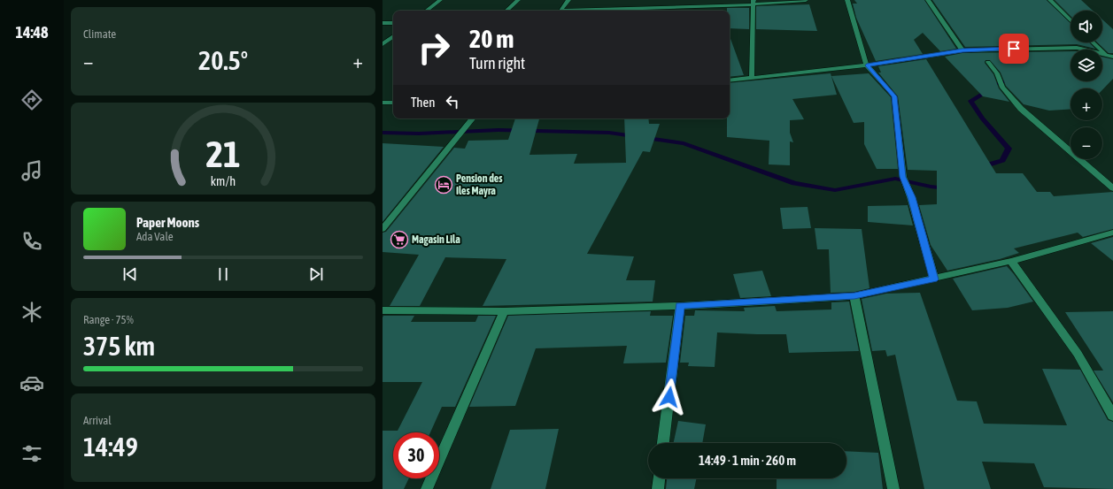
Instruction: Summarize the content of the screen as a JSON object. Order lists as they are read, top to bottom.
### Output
{
  "places": {
    "hotel": ["Pension des Iles Mayra"],
    "supermarket": ["Magasin Lila"]
  },
  "page": {
    "tabs": "14:48",
    "tile": [
      "Climate",
      ["Range · 75%", "375 km"],
      ["Arrival", "14:49"]
    ],
    "map_buttons": ["+", "−"],
    "turn": ["20 m", "Turn right"],
    "heat": ["−", "20.5°", "+"],
    "then": "Then",
    "song": ["Paper Moons", "Ada Vale"],
    "limit": "30",
    "trip": "14:49 · 1 min · 260 m",
    "gauge": ["21", "km/h"]
  }
}
